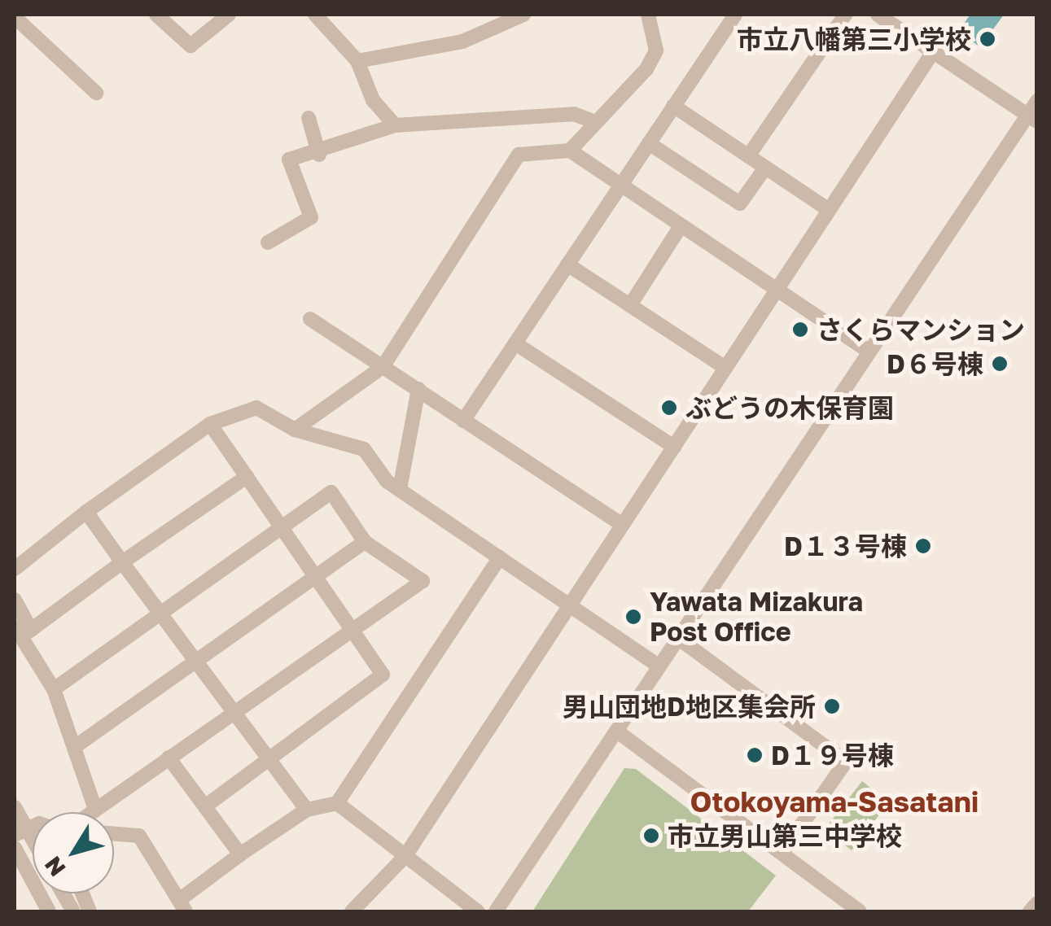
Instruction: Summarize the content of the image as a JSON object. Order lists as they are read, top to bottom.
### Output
{
  "districts": ["Otokoyama-Sasatani"],
  "places": [
    "市立八幡第三小学校",
    "さくらマンション",
    "D６号棟",
    "ぶどうの木保育園",
    "D１３号棟",
    "Yawata Mizakura Post Office",
    "男山団地D地区集会所",
    "D１９号棟",
    "市立男山第三中学校"
  ],
  "north": "bottom left"
}
